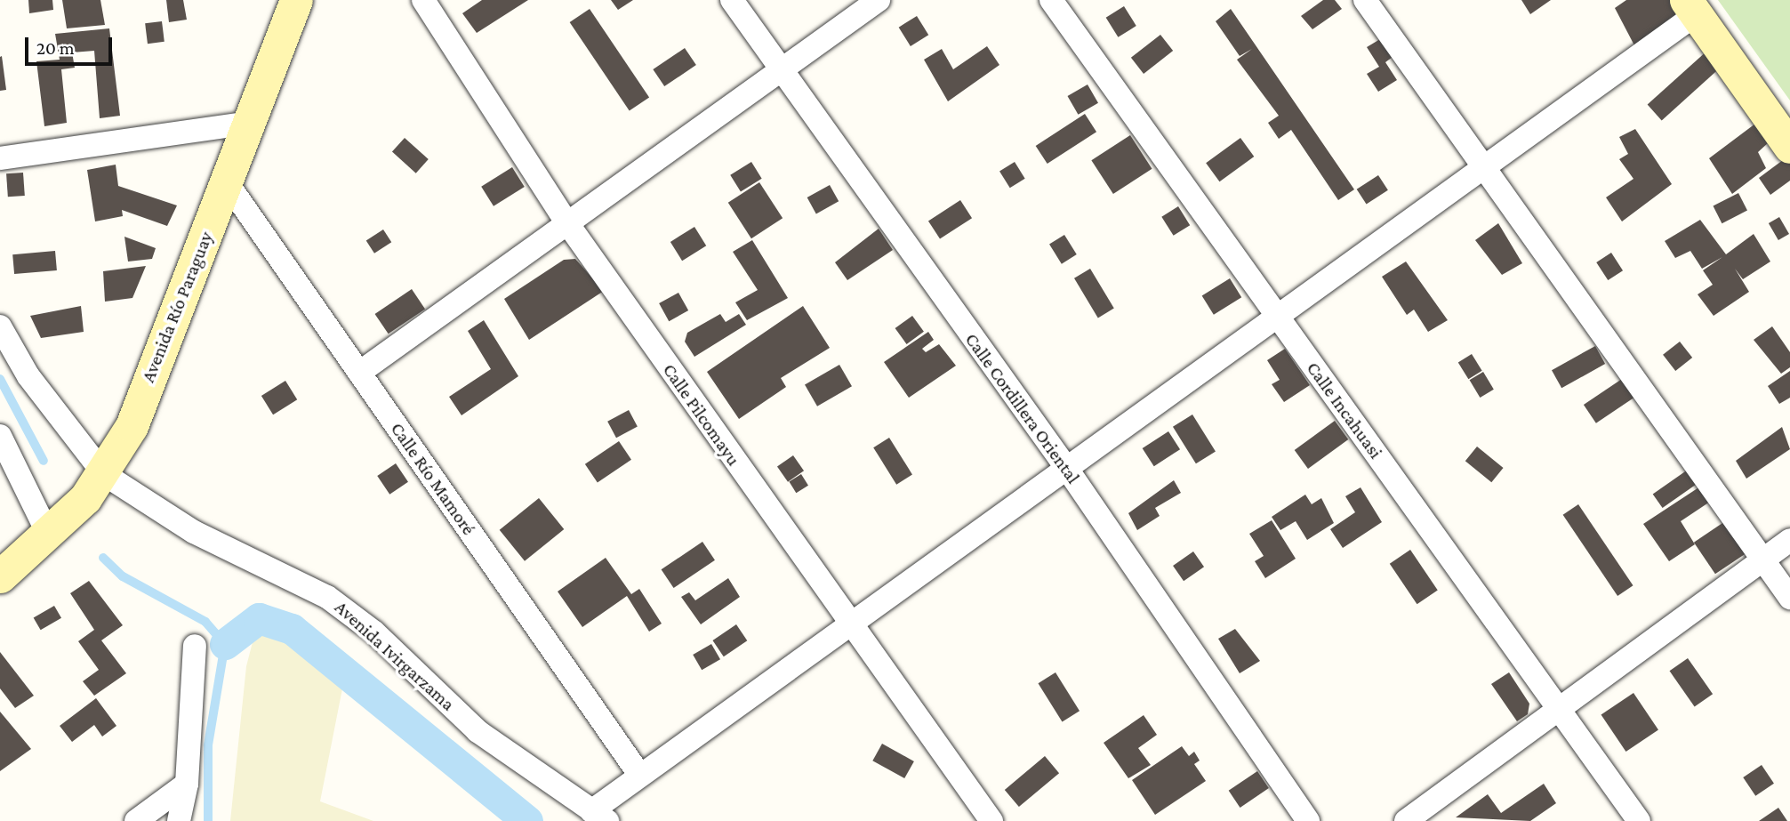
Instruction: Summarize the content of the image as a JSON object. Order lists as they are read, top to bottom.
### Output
{
  "streets": {
    "main road": ["Avenida Río Paraguay"],
    "street": [
      "Calle Cordillera Oriental",
      "Calle Incahuasi",
      "Calle Pilcomayu",
      "Calle Río Mamoré",
      "Avenida Ivirgarzama"
    ]
  },
  "crossings": [
    ["Avenida Río Paraguay", "Calle Río Mamoré"],
    ["Avenida Río Paraguay", "Avenida Ivirgarzama"]
  ],
  "scale_bar": "20 m"
}
